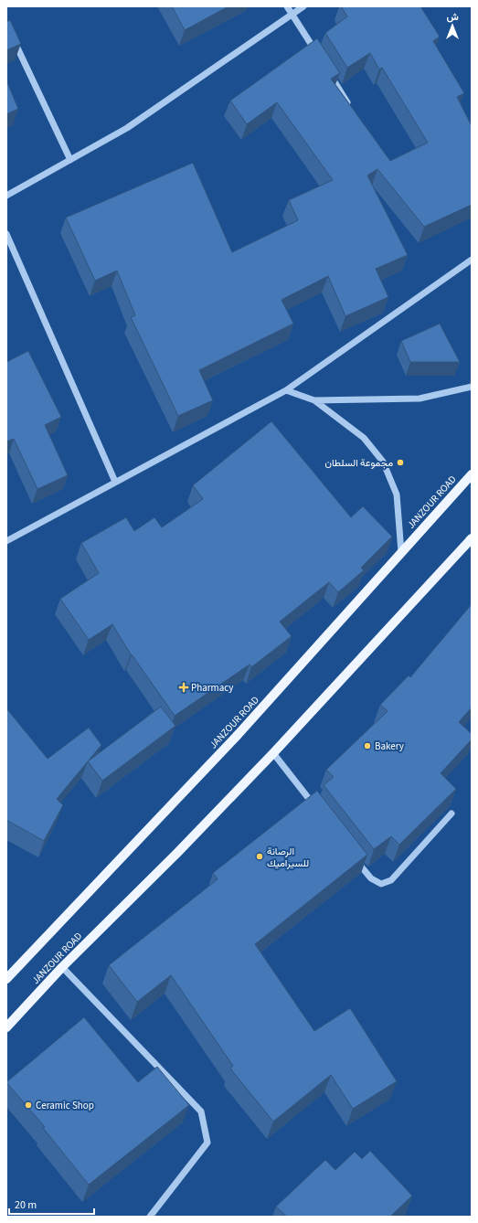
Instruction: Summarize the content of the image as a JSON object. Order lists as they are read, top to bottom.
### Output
{
  "streets": {
    "main road": ["JANZOUR ROAD"]
  },
  "places": {
    "other": [
      "مجموعة السلطان",
      "Bakery",
      "الرصانة للسيراميك",
      "Ceramic Shop"
    ],
    "health": ["Pharmacy"]
  },
  "scale_bar": "20 m",
  "north": "top"
}
